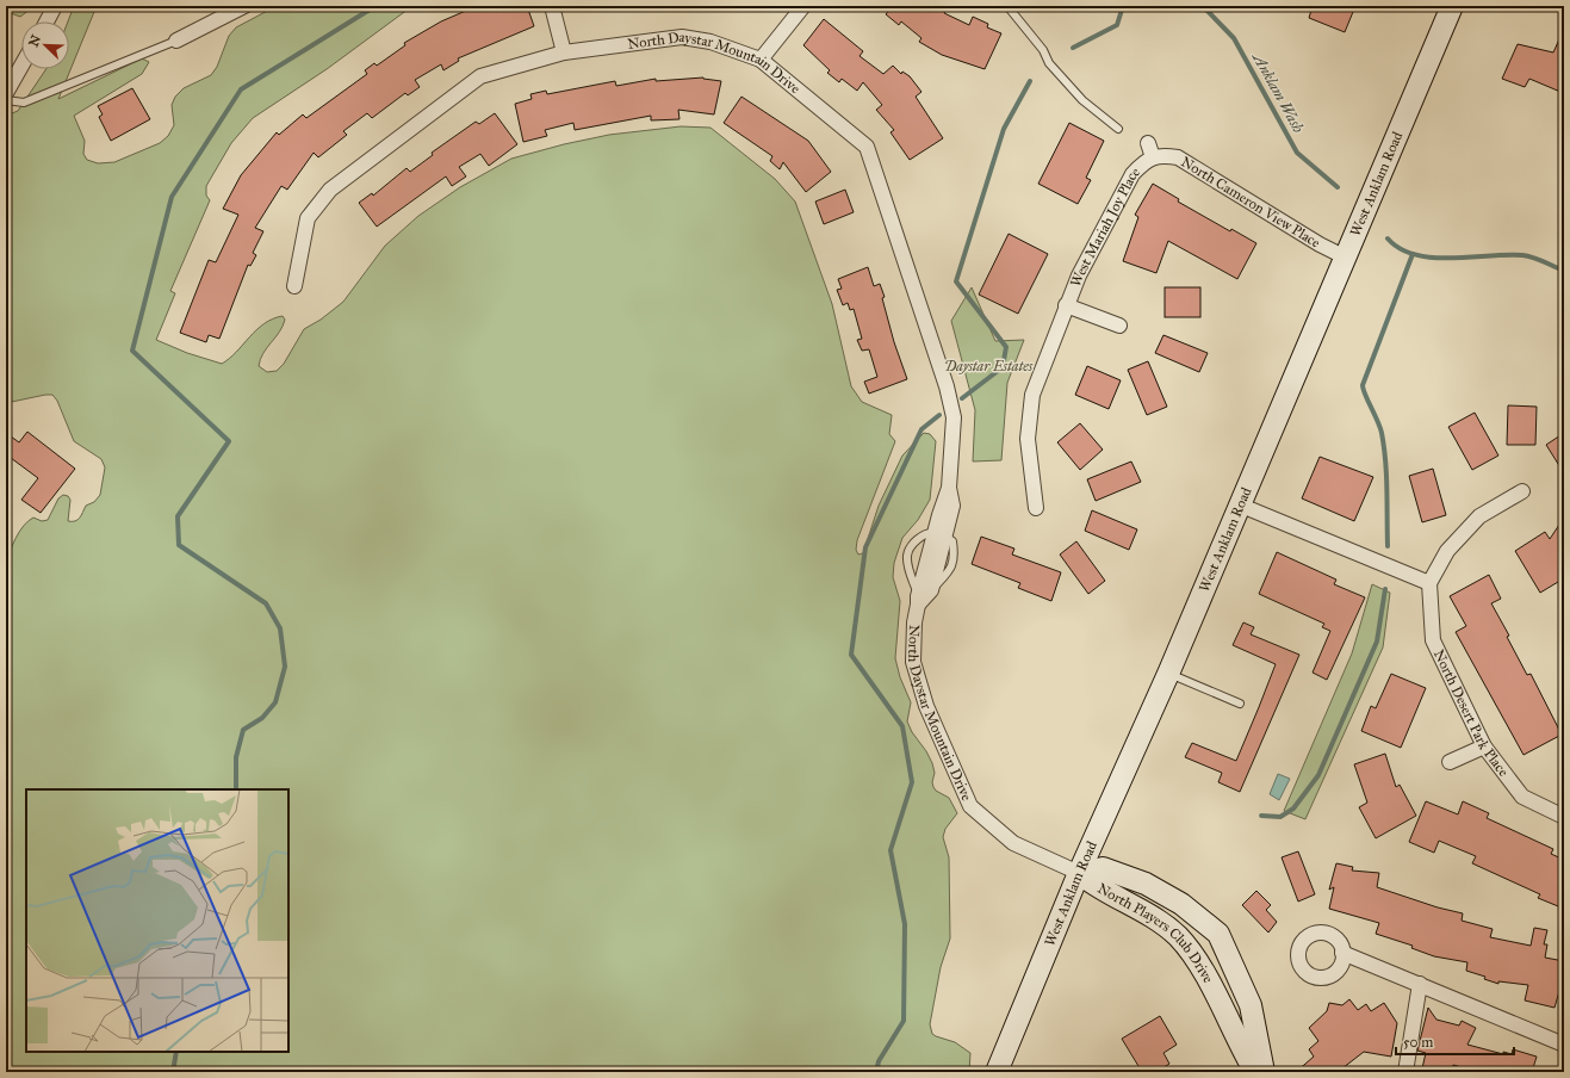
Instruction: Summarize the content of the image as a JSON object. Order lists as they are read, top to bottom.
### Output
{
  "streets": {
    "main road": ["West Anklam Road", "North Players Club Drive"],
    "street": [
      "North Daystar Mountain Drive",
      "North Cameron View Place",
      "West Mariah Joy Place",
      "North Desert Park Place"
    ]
  },
  "crossings": [
    ["North Daystar Mountain Drive", "West Anklam Road"],
    ["North Daystar Mountain Drive", "North Players Club Drive"],
    ["West Anklam Road", "North Cameron View Place"],
    ["West Anklam Road", "North Players Club Drive"],
    ["North Cameron View Place", "West Mariah Joy Place"]
  ],
  "water": ["Anklam Wash"],
  "parks": ["Daystar Estates"],
  "scale_bar": "50 m",
  "north": "top left"
}
